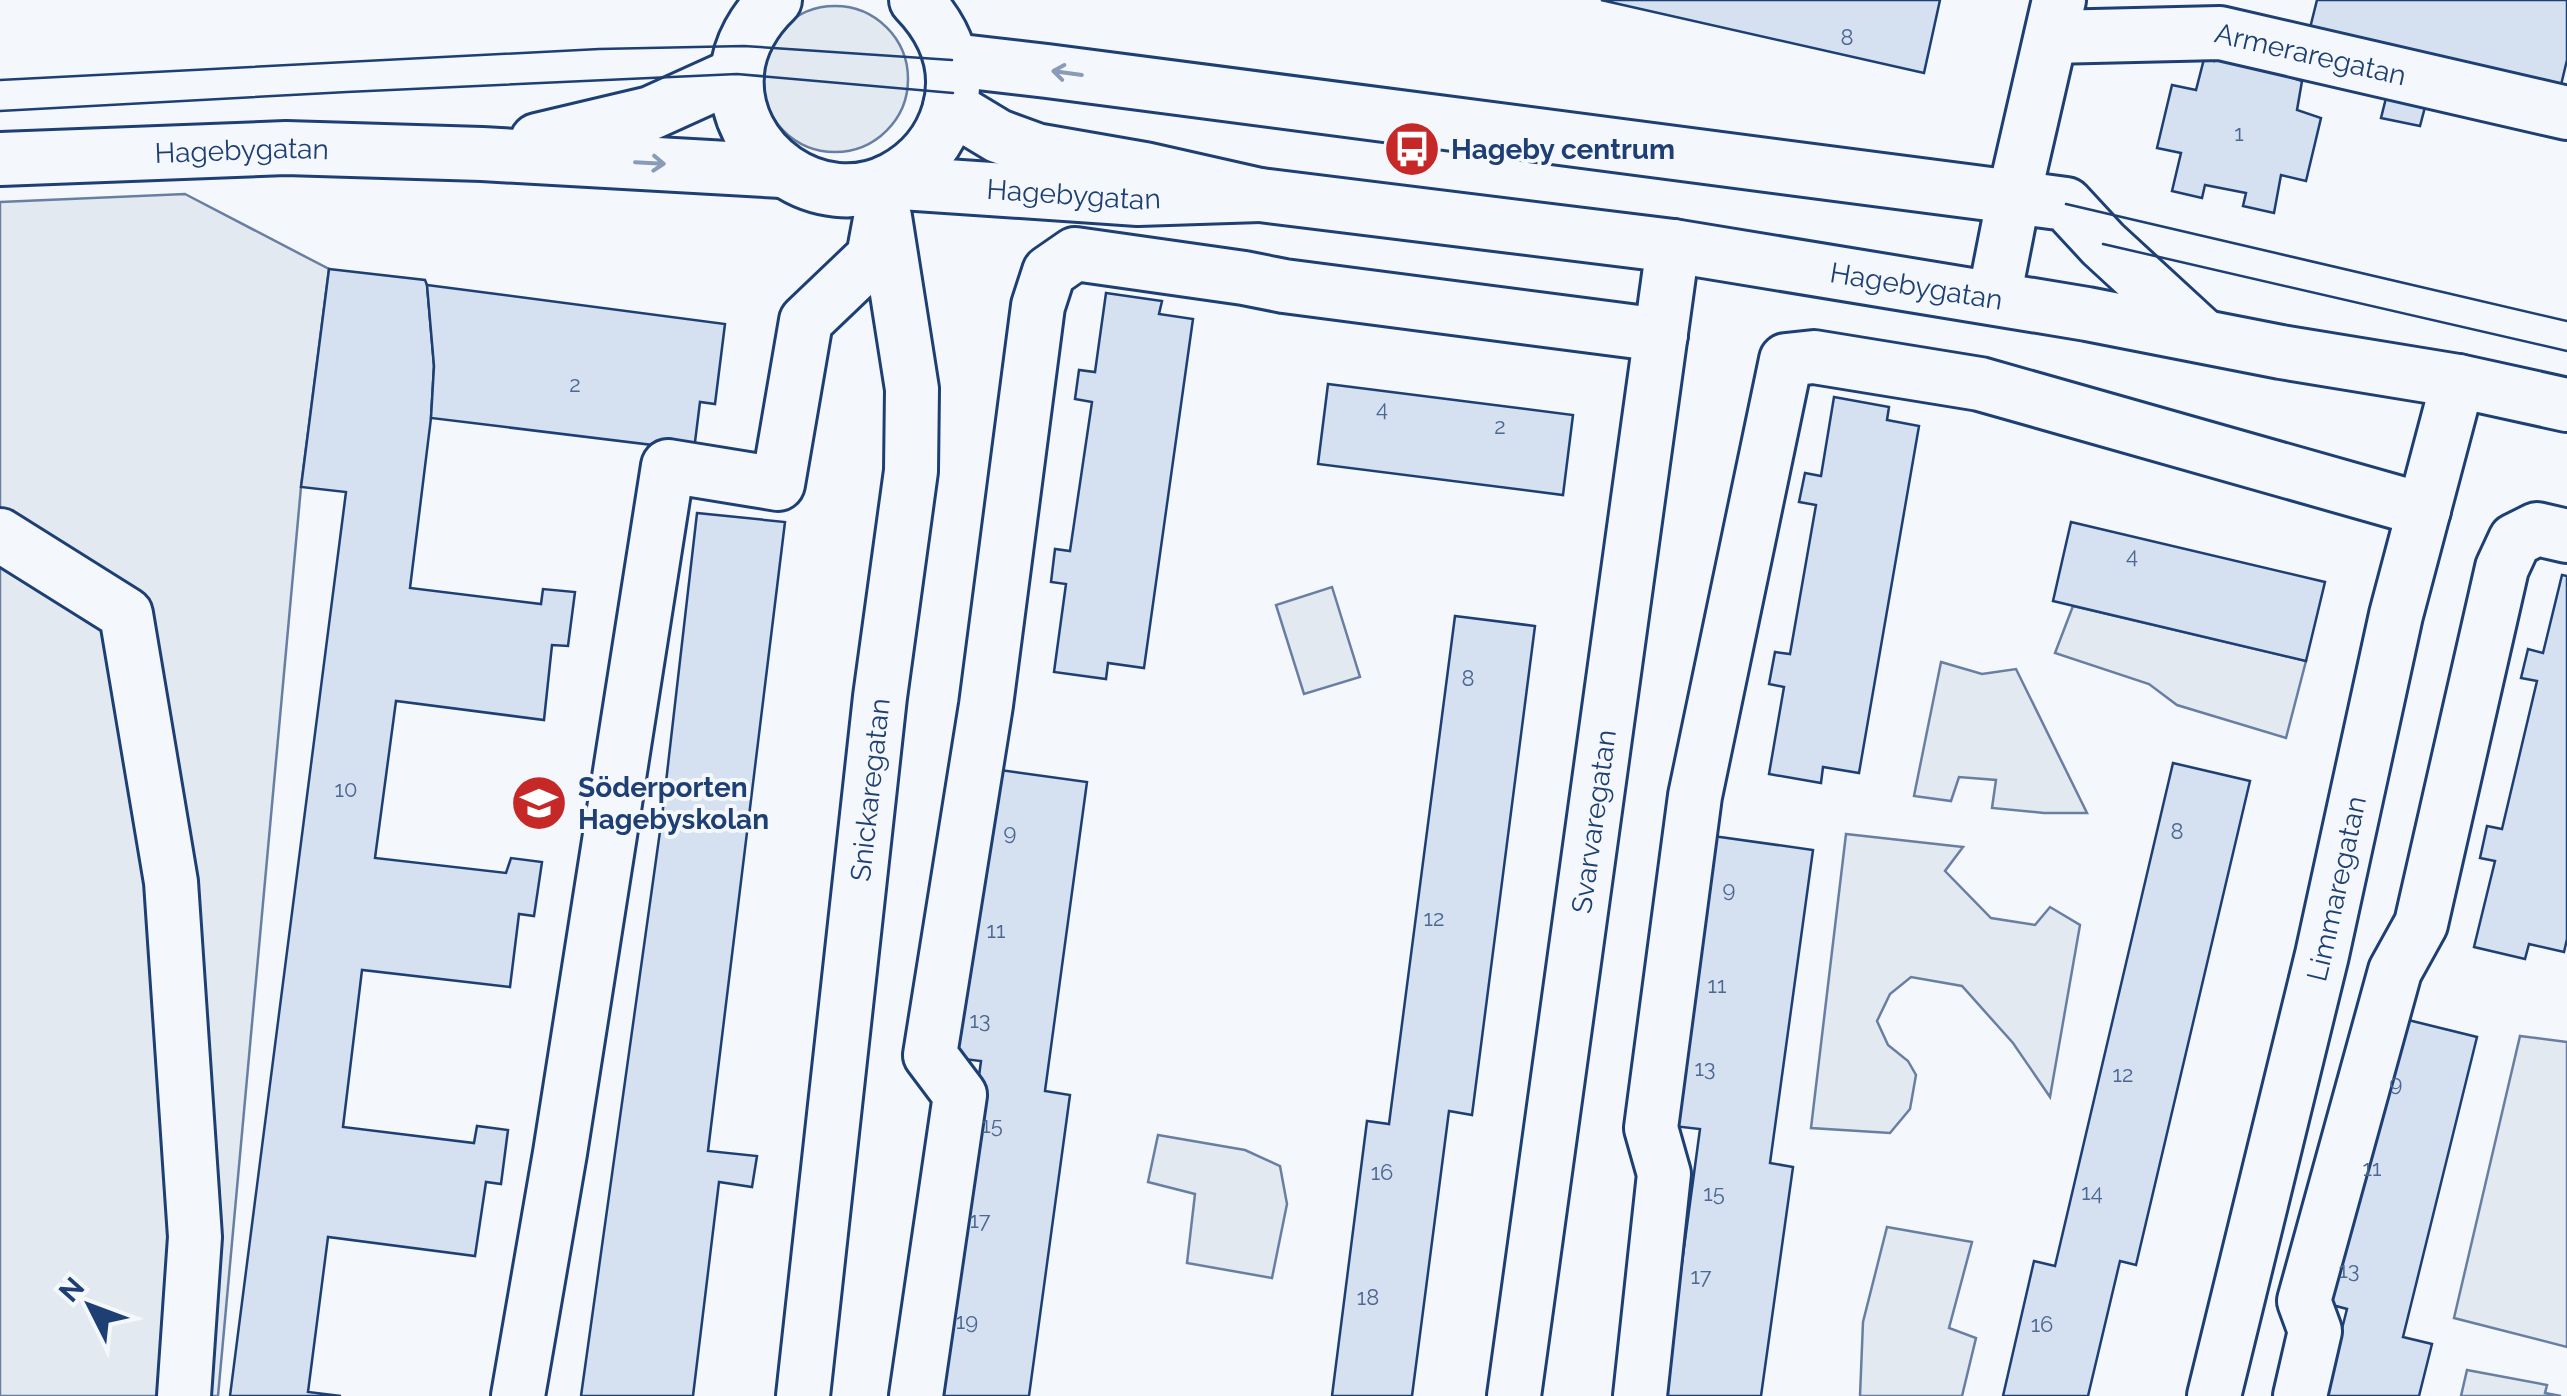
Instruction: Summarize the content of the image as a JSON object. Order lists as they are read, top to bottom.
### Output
{
  "streets": {
    "street": [
      "Armeraregatan",
      "Hagebygatan",
      "Snickaregatan",
      "Svarvaregatan",
      "Limmaregatan"
    ]
  },
  "crossings": [
    ["Hagebygatan", "Snickaregatan"],
    ["Hagebygatan", "Svarvaregatan"],
    ["Hagebygatan", "Limmaregatan"]
  ],
  "places": {
    "bus stop": ["Hageby centrum"],
    "school or university": ["Söderporten Hagebyskolan"]
  },
  "house_numbers": [
    "8",
    "1",
    "2",
    "4",
    "2",
    "4",
    "8",
    "10",
    "8",
    "9",
    "9",
    "12",
    "11",
    "11",
    "13",
    "13",
    "12",
    "9",
    "15",
    "11",
    "16",
    "14",
    "15",
    "17",
    "13",
    "17",
    "18",
    "19",
    "16"
  ],
  "north": "top left"
}
